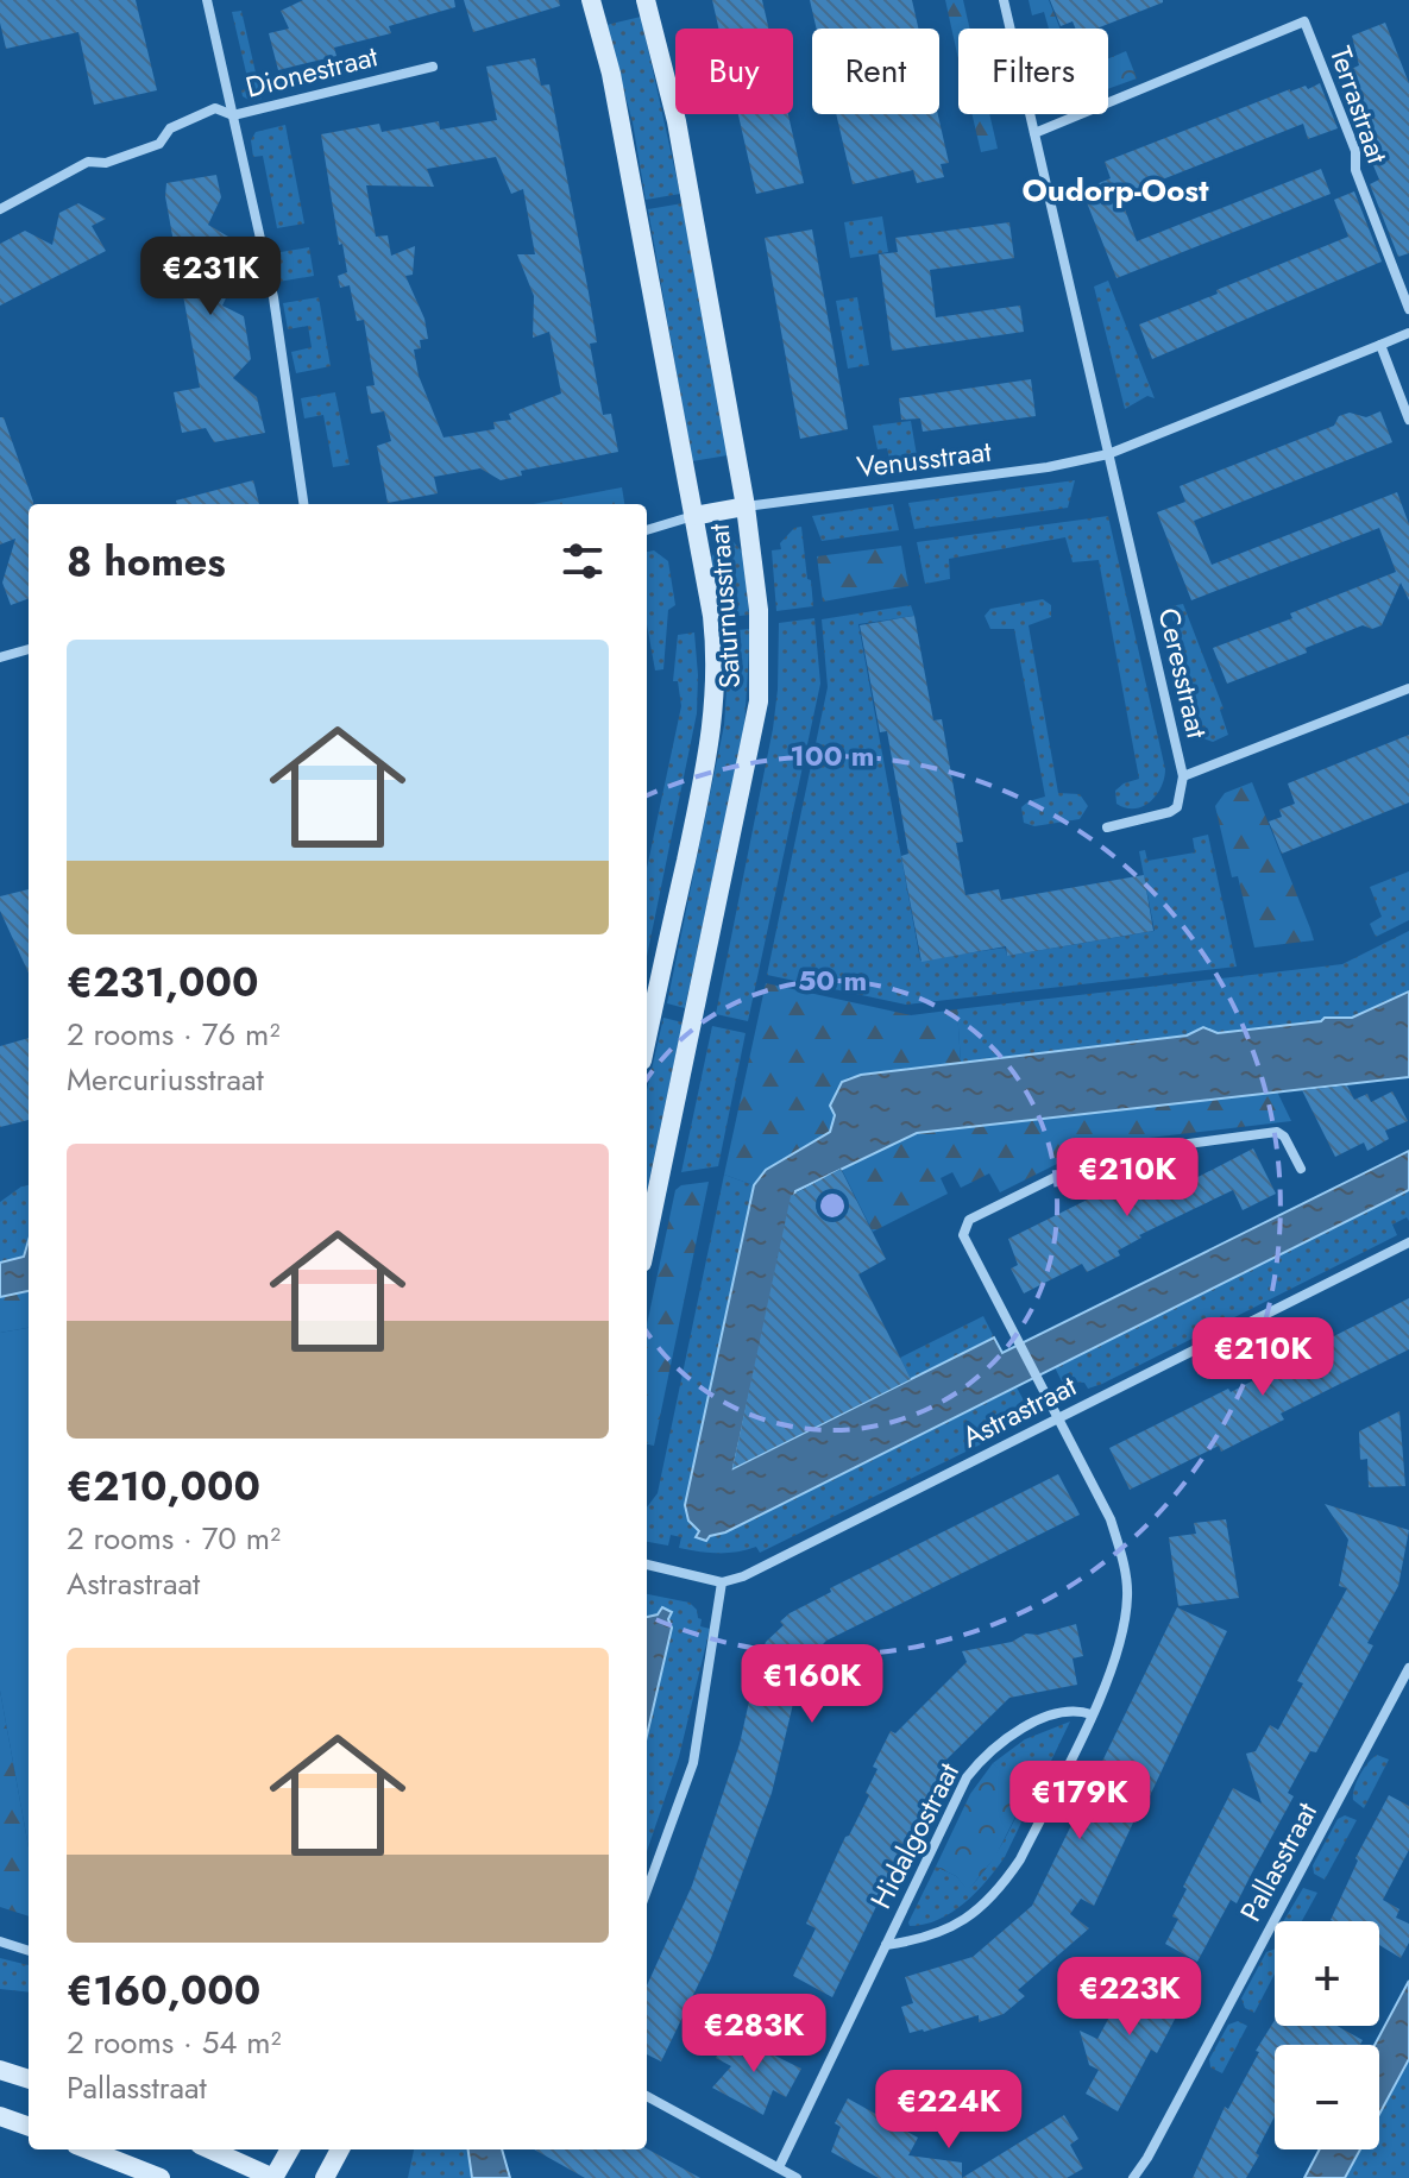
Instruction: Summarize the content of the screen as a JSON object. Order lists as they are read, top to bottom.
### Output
{
  "streets": {
    "street": [
      "Dionestraat",
      "Terrastraat",
      "Venusstraat",
      "Saturnusstraat",
      "Ceresstraat",
      "Astrastraat",
      "Hidalgostraat",
      "Pallasstraat"
    ]
  },
  "crossings": [
    ["Terrastraat", "Ceresstraat"],
    ["Venusstraat", "Saturnusstraat"],
    ["Venusstraat", "Ceresstraat"],
    ["Astrastraat", "Hidalgostraat"]
  ],
  "districts": ["Oudorp-Oost"],
  "page": {
    "chip": ["Buy", "Rent", "Filters"],
    "price": [
      "€231K",
      "€210K",
      "€210K",
      "€160K",
      "€179K",
      "€223K",
      "€283K",
      "€224K"
    ],
    "heading": "8 homes",
    "list": [
      {
        "name": "€231,000",
        "note": "2 rooms · 76 m² · Mercuriusstraat"
      },
      {
        "name": "€210,000",
        "note": "2 rooms · 70 m² · Astrastraat"
      },
      {
        "name": "€160,000",
        "note": "2 rooms · 54 m² · Pallasstraat"
      }
    ],
    "map_buttons": ["+", "−"]
  },
  "rings": ["100 m", "50 m"]
}
